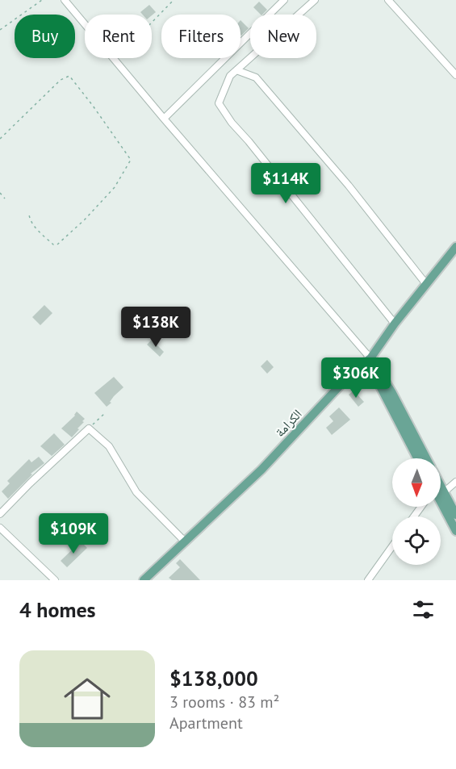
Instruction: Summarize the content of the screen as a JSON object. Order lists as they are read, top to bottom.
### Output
{
  "streets": {
    "main road": ["الكرامة"]
  },
  "north": "bottom",
  "page": {
    "chip": [
      "Buy",
      "Rent",
      "Filters",
      "New"
    ],
    "price": [
      "$114K",
      "$138K",
      "$306K",
      "$109K"
    ],
    "heading": "4 homes",
    "list": [
      {
        "name": "$138,000",
        "note": "3 rooms · 83 m² · Apartment"
      }
    ]
  }
}
